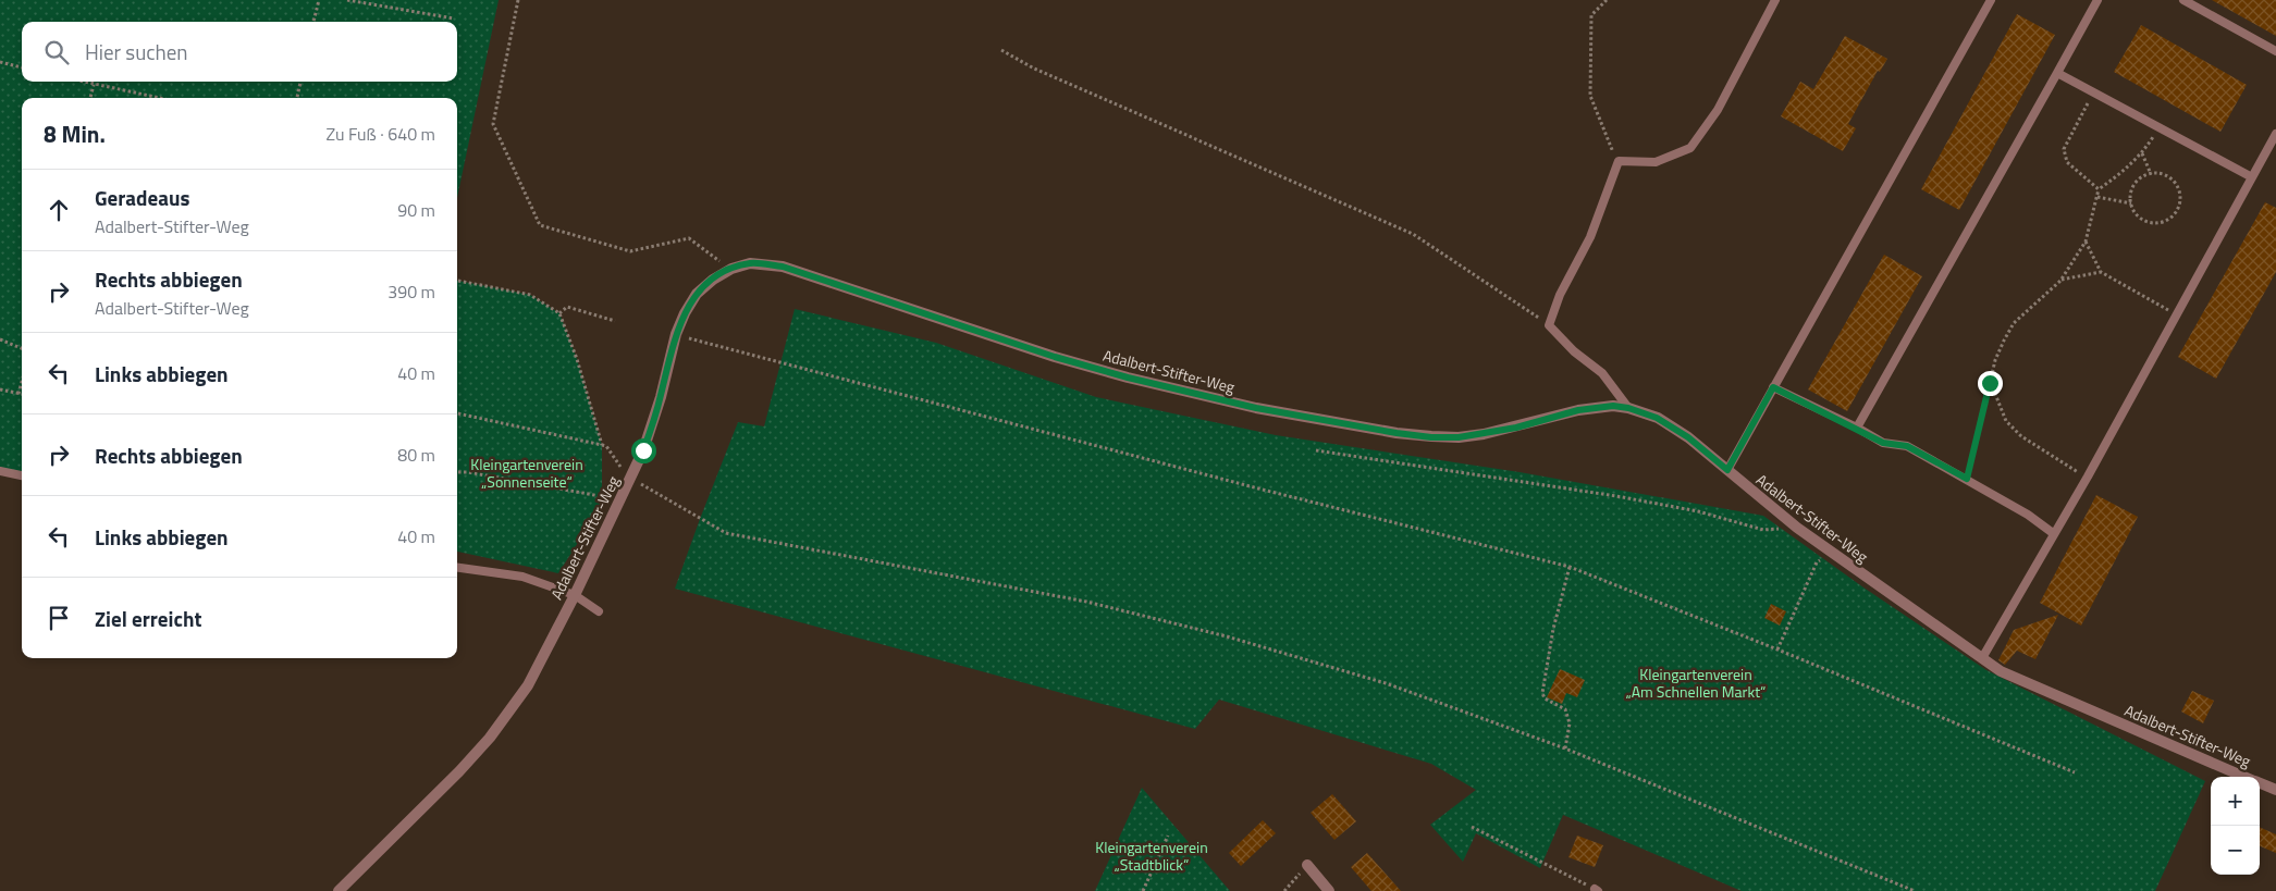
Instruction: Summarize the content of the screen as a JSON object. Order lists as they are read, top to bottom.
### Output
{
  "streets": {
    "street": ["Adalbert-Stifter-Weg"]
  },
  "parks": ["Kleingartenverein „Sonnenseite“", "Kleingartenverein „Am Schnellen Markt“", "Kleingartenverein „Stadtblick“"],
  "page": {
    "search": "Hier suchen",
    "heading": ["8 Min.", "Zu Fuß · 640 m"],
    "list": [
      ["Geradeaus", "Adalbert-Stifter-Weg", "90 m"],
      ["Rechts abbiegen", "Adalbert-Stifter-Weg", "390 m"],
      ["Links abbiegen", "40 m"],
      ["Rechts abbiegen", "80 m"],
      ["Links abbiegen", "40 m"],
      "Ziel erreicht"
    ],
    "map_buttons": ["+", "−"]
  }
}
